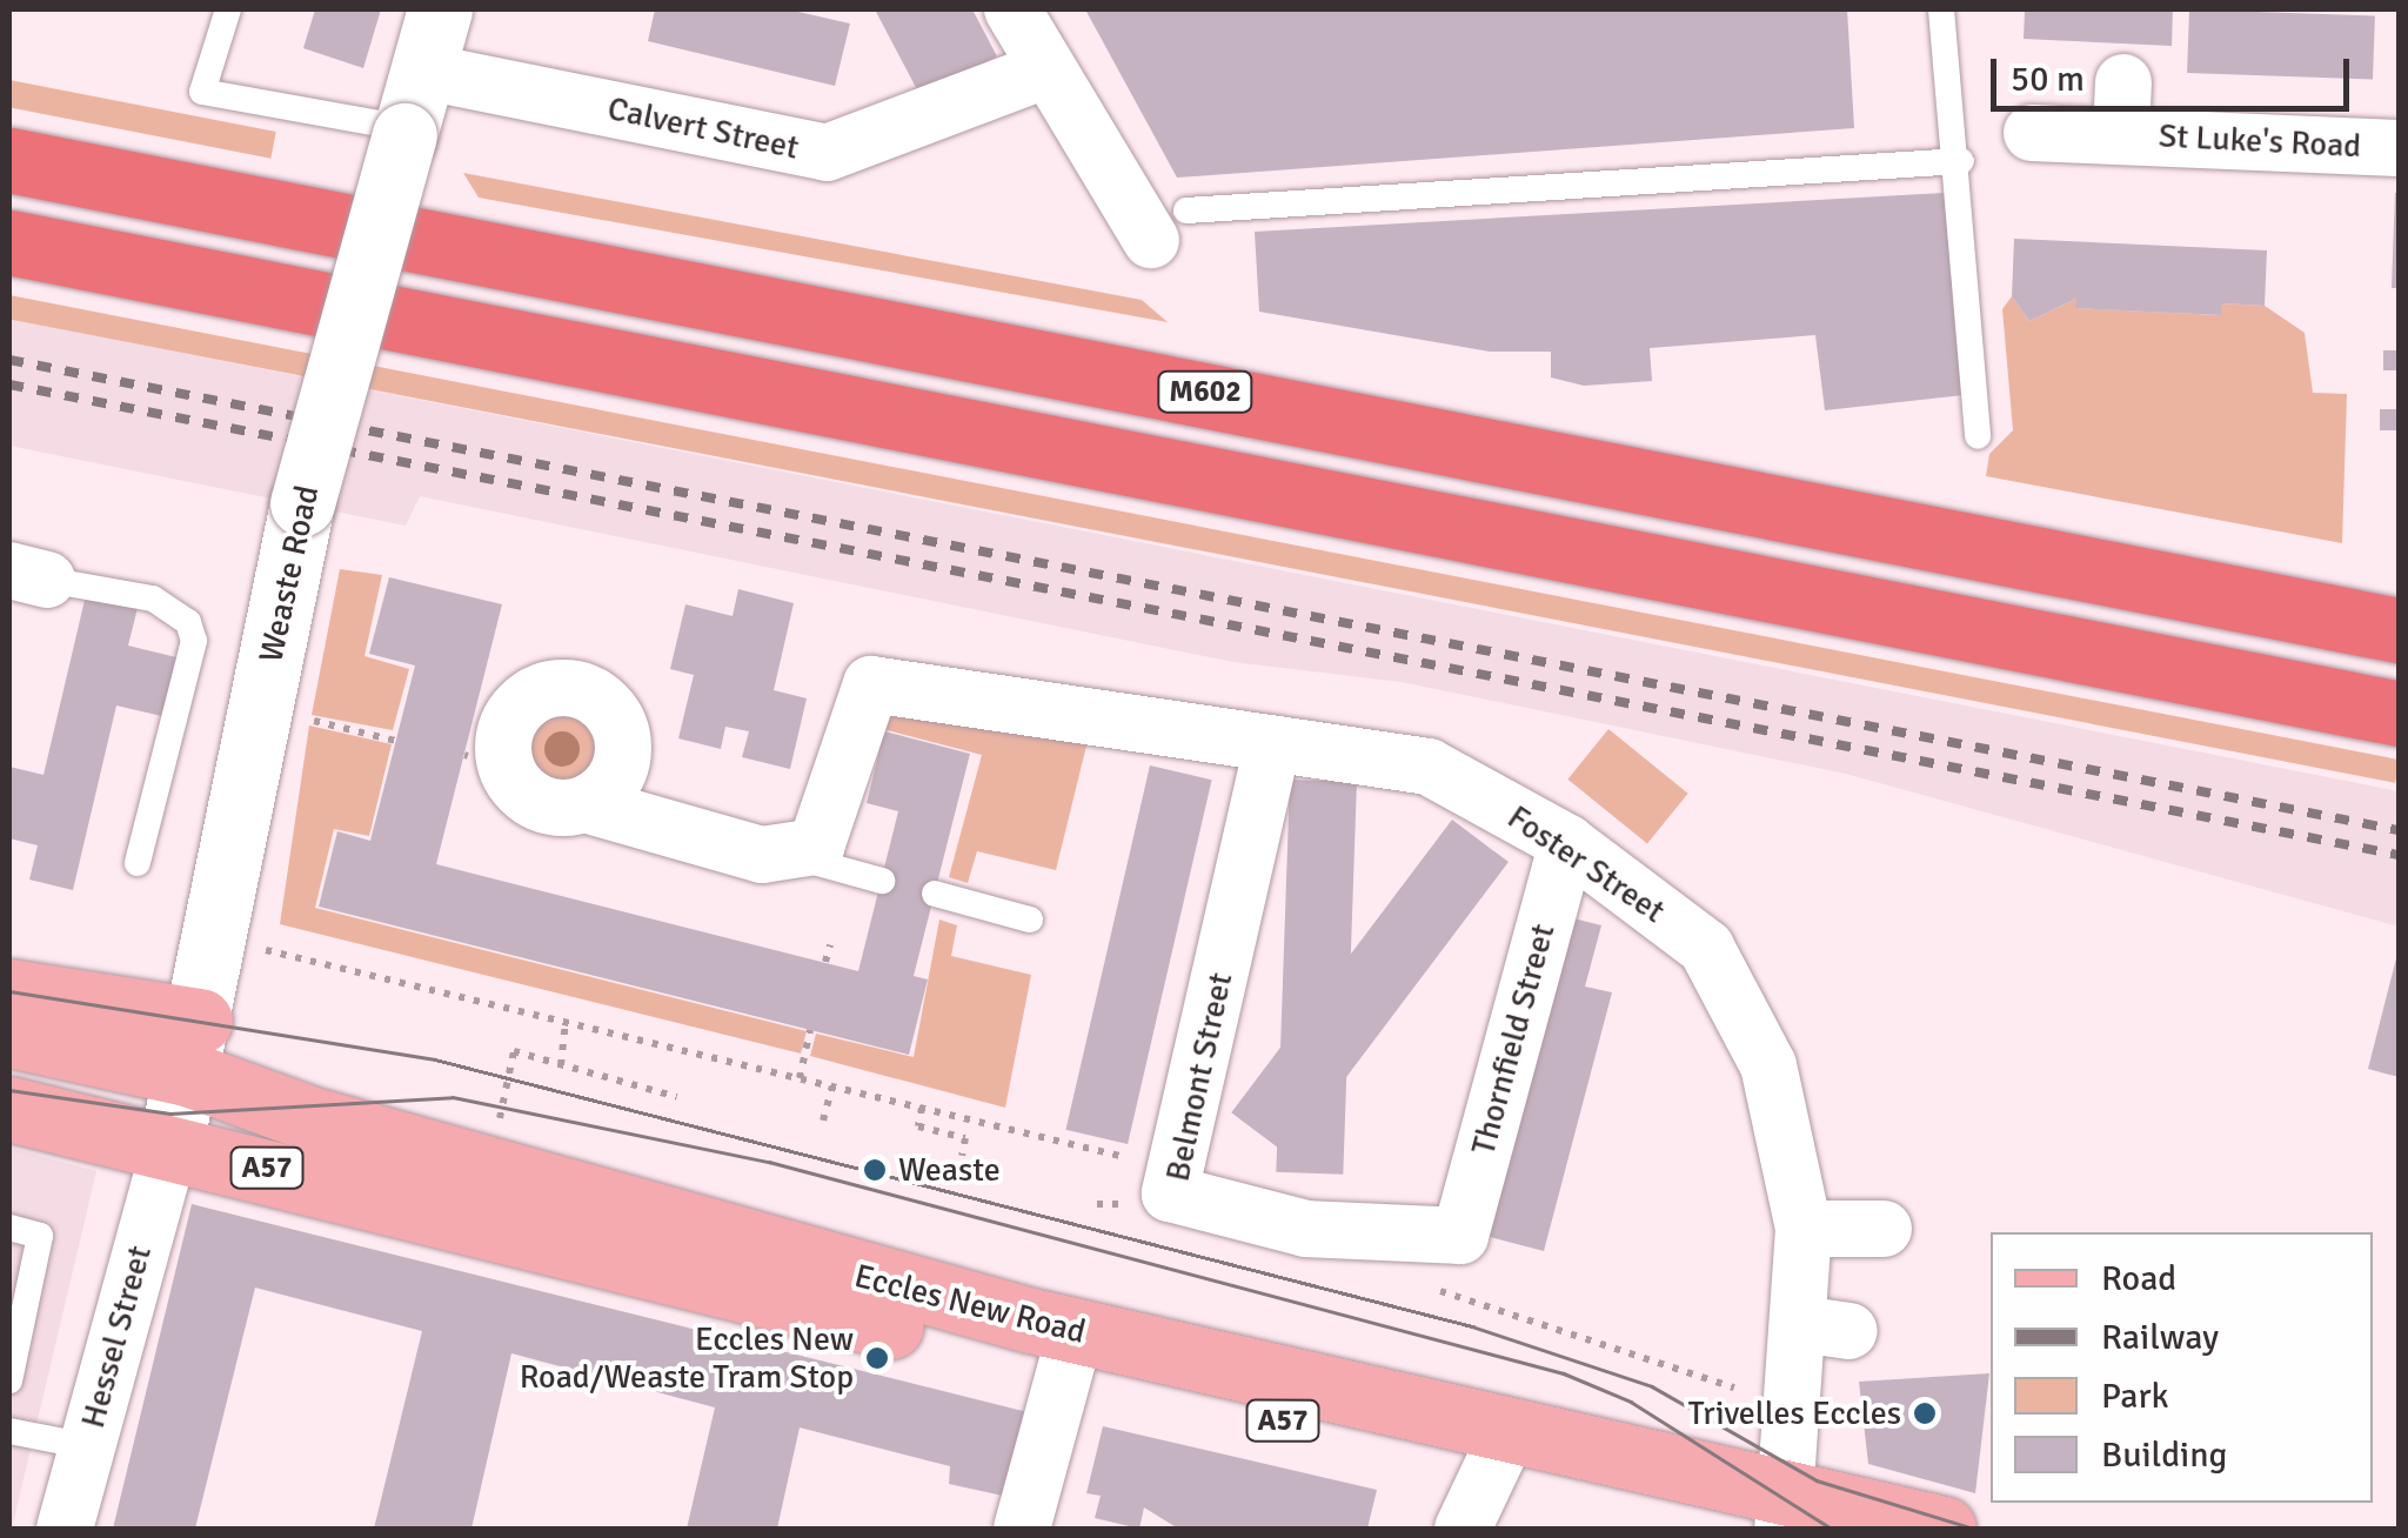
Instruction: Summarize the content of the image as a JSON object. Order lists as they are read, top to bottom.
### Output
{
  "streets": {
    "highway": ["M602"],
    "main road": ["Weaste Road", "A57", "Eccles New Road"],
    "street": [
      "Calvert Street",
      "St Luke's Road",
      "Foster Street",
      "Thornfield Street",
      "Belmont Street",
      "Hessel Street"
    ]
  },
  "crossings": [
    ["Calvert Street", "Weaste Road"],
    ["Weaste Road", "Eccles New Road"],
    ["Weaste Road", "Hessel Street"],
    ["Foster Street", "Thornfield Street"],
    ["Foster Street", "Belmont Street"],
    ["Foster Street", "Eccles New Road"],
    ["Thornfield Street", "Belmont Street"],
    ["Eccles New Road", "Hessel Street"]
  ],
  "places": ["Weaste", "Eccles New Road/Weaste Tram Stop", "Trivelles Eccles"],
  "legend": [
    "Road",
    "Railway",
    "Park",
    "Building"
  ],
  "scale_bar": "50 m"
}
